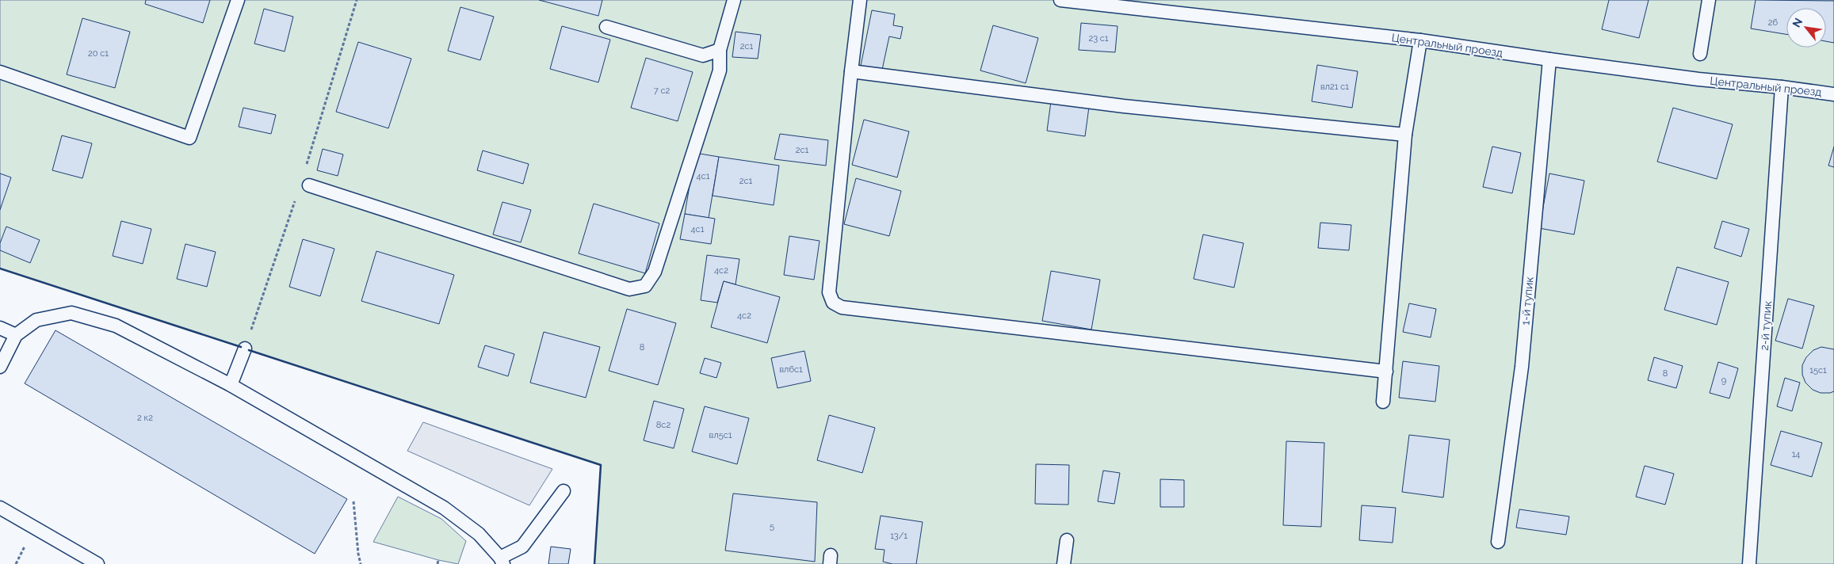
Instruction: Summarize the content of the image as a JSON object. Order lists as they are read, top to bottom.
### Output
{
  "streets": {
    "lane": ["Центральный проезд", "1-й тупик", "2-й тупик"]
  },
  "crossings": [
    ["Центральный проезд", "1-й тупик"],
    ["Центральный проезд", "2-й тупик"]
  ],
  "house_numbers": [
    "26",
    "23 с1",
    "2с1",
    "20 с1",
    "вл21 с1",
    "7 с2",
    "2с1",
    "4с1",
    "2с1",
    "4с1",
    "4с2",
    "4с2",
    "8",
    "вл6с1",
    "15с1",
    "8",
    "9",
    "2 к2",
    "8с2",
    "вл5с1",
    "14",
    "5",
    "13/1"
  ],
  "north": "top left"
}
